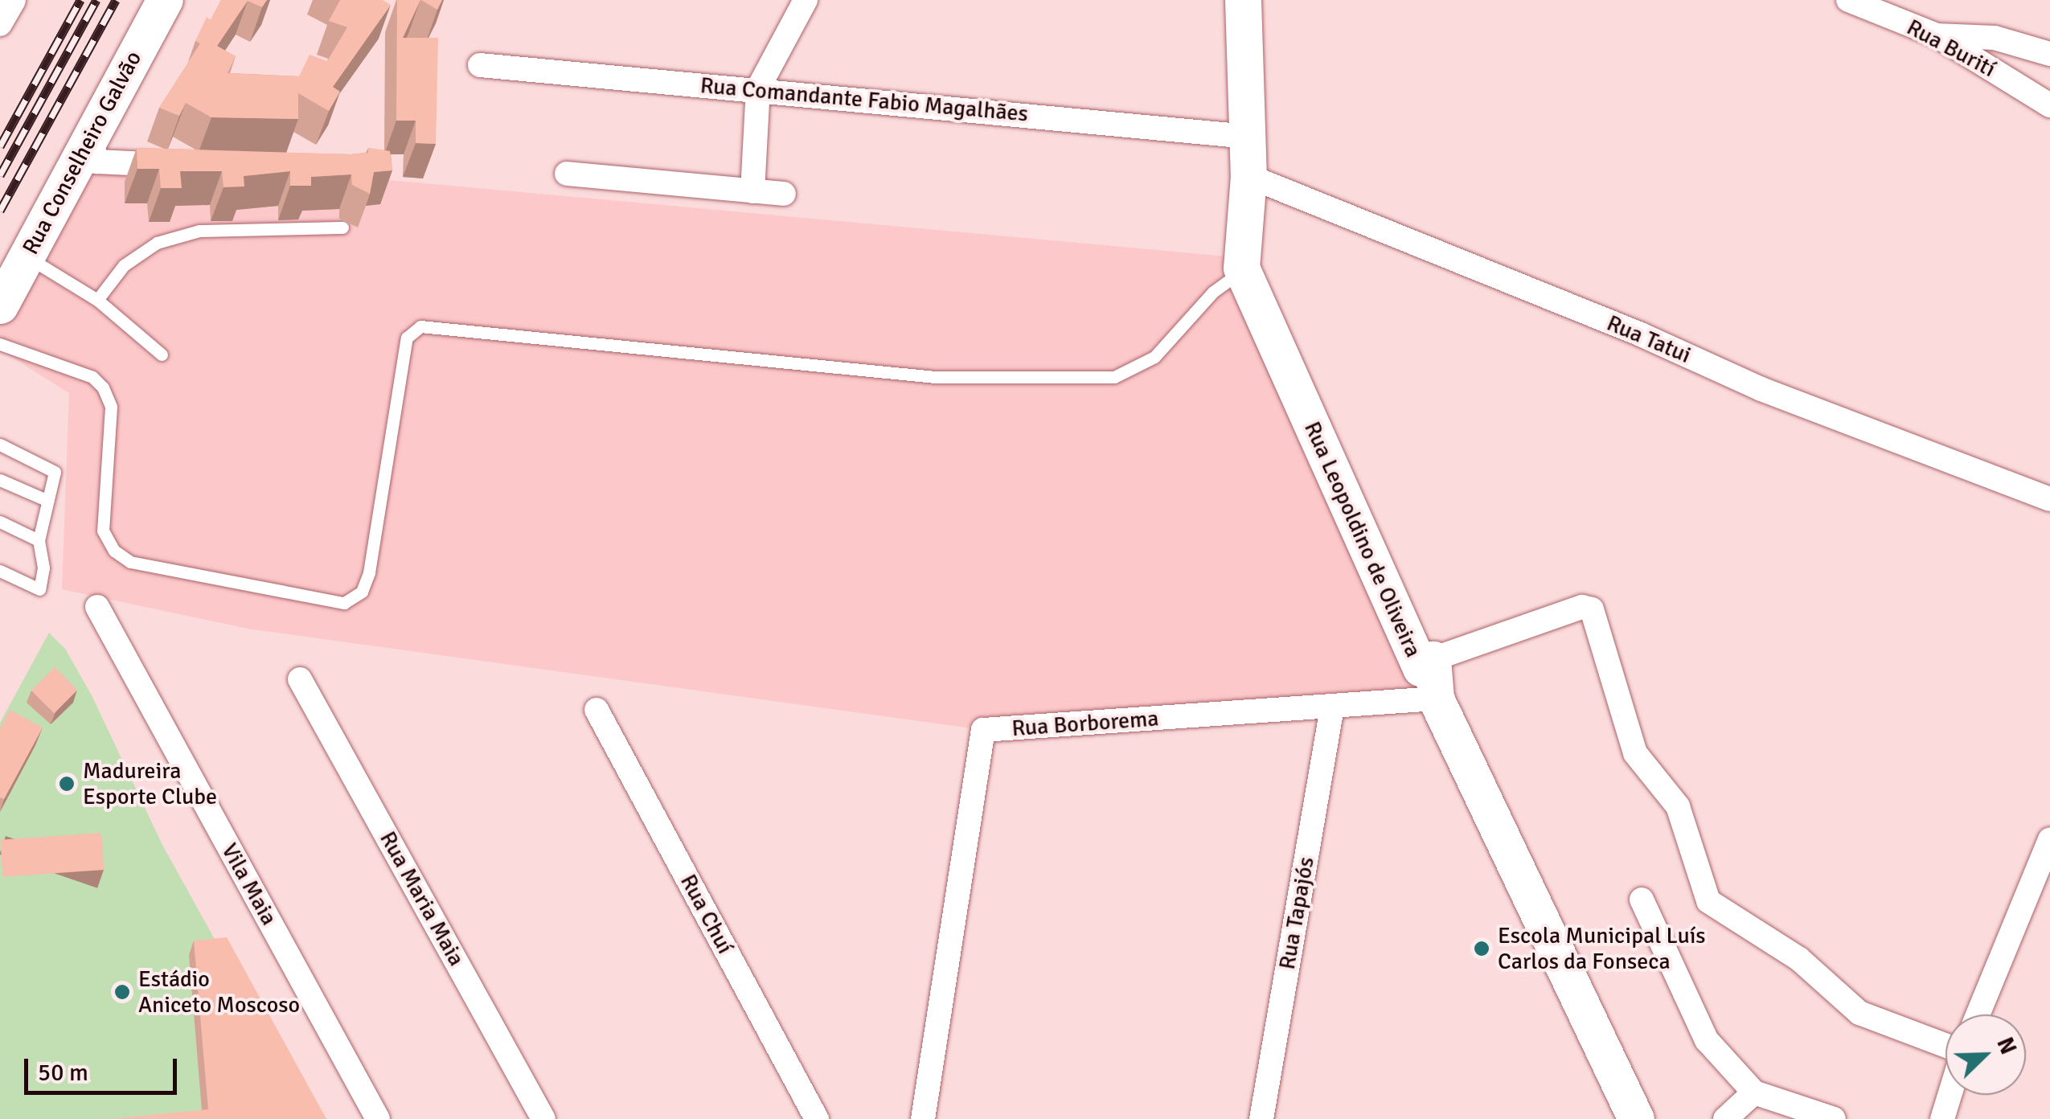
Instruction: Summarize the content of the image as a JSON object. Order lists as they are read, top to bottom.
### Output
{
  "streets": {
    "main road": ["Rua Conselheiro Galvão", "Rua Leopoldino de Oliveira"],
    "street": [
      "Rua Burití",
      "Rua Comandante Fabio Magalhães",
      "Rua Tatui",
      "Rua Borborema",
      "Vila Maia",
      "Rua Maria Maia",
      "Rua Tapajós",
      "Rua Chuí"
    ]
  },
  "crossings": [
    ["Rua Comandante Fabio Magalhães", "Rua Leopoldino de Oliveira"],
    ["Rua Tatui", "Rua Leopoldino de Oliveira"],
    ["Rua Leopoldino de Oliveira", "Rua Borborema"],
    ["Rua Borborema", "Rua Tapajós"]
  ],
  "places": ["Madureira Esporte Clube", "Escola Municipal Luís Carlos da Fonseca", "Estádio Aniceto Moscoso"],
  "scale_bar": "50 m",
  "north": "top right"
}
